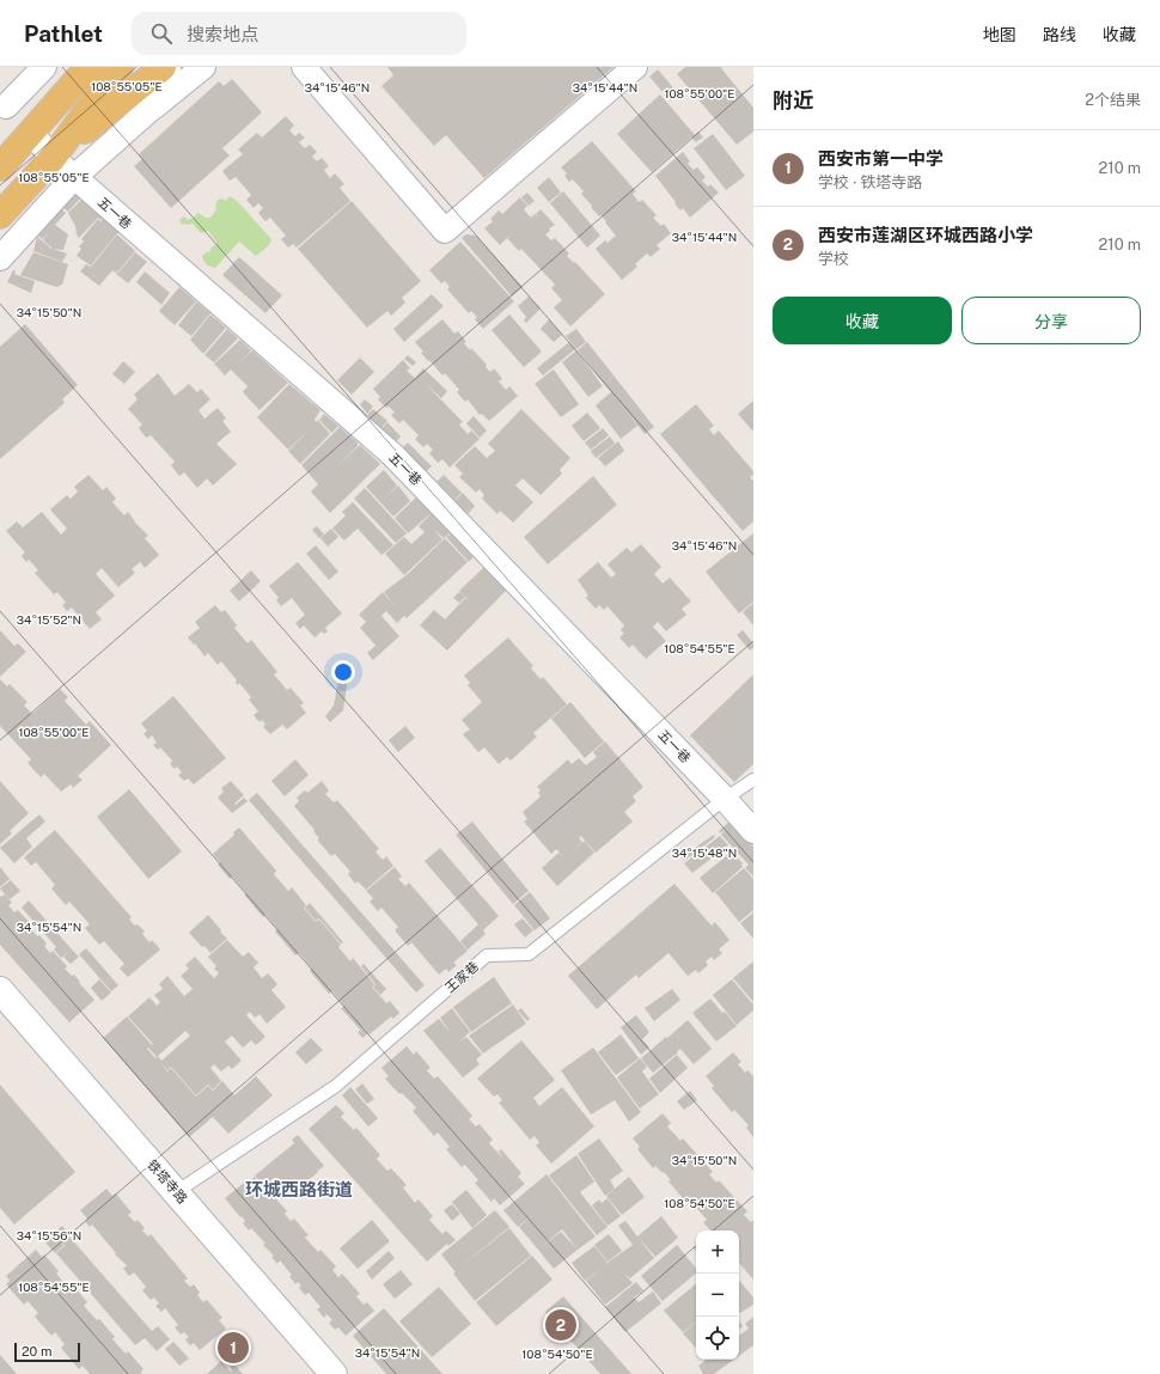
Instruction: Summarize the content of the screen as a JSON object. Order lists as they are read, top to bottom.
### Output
{
  "streets": {
    "street": ["五一巷", "铁塔寺路"],
    "lane": ["王家巷"]
  },
  "crossings": [
    ["五一巷", "王家巷"],
    ["王家巷", "铁塔寺路"]
  ],
  "districts": ["环城西路街道"],
  "scale_bar": "20 m",
  "page": {
    "header": "Pathlet",
    "search": "搜索地点",
    "nav": ["地图", "路线", "收藏"],
    "heading": ["附近", "2个结果"],
    "list": [
      {
        "mark": "1",
        "name": "西安市第一中学",
        "note": "学校 · 铁塔寺路",
        "value": "210 m"
      },
      {
        "mark": "2",
        "name": "西安市莲湖区环城西路小学",
        "note": "学校",
        "value": "210 m"
      }
    ],
    "buttons": ["收藏", "分享"],
    "map_buttons": ["+", "−"],
    "pins": ["2", "1"],
    "scale": "20 m"
  },
  "coordinates": [
    "108°55'05\"E",
    "34°15'46\"N",
    "34°15'44\"N",
    "108°55'00\"E",
    "34°15'50\"N",
    "34°15'52\"N",
    "108°54'55\"E",
    "34°15'48\"N",
    "34°15'54\"N",
    "108°54'50\"E",
    "34°15'56\"N"
  ]
}
